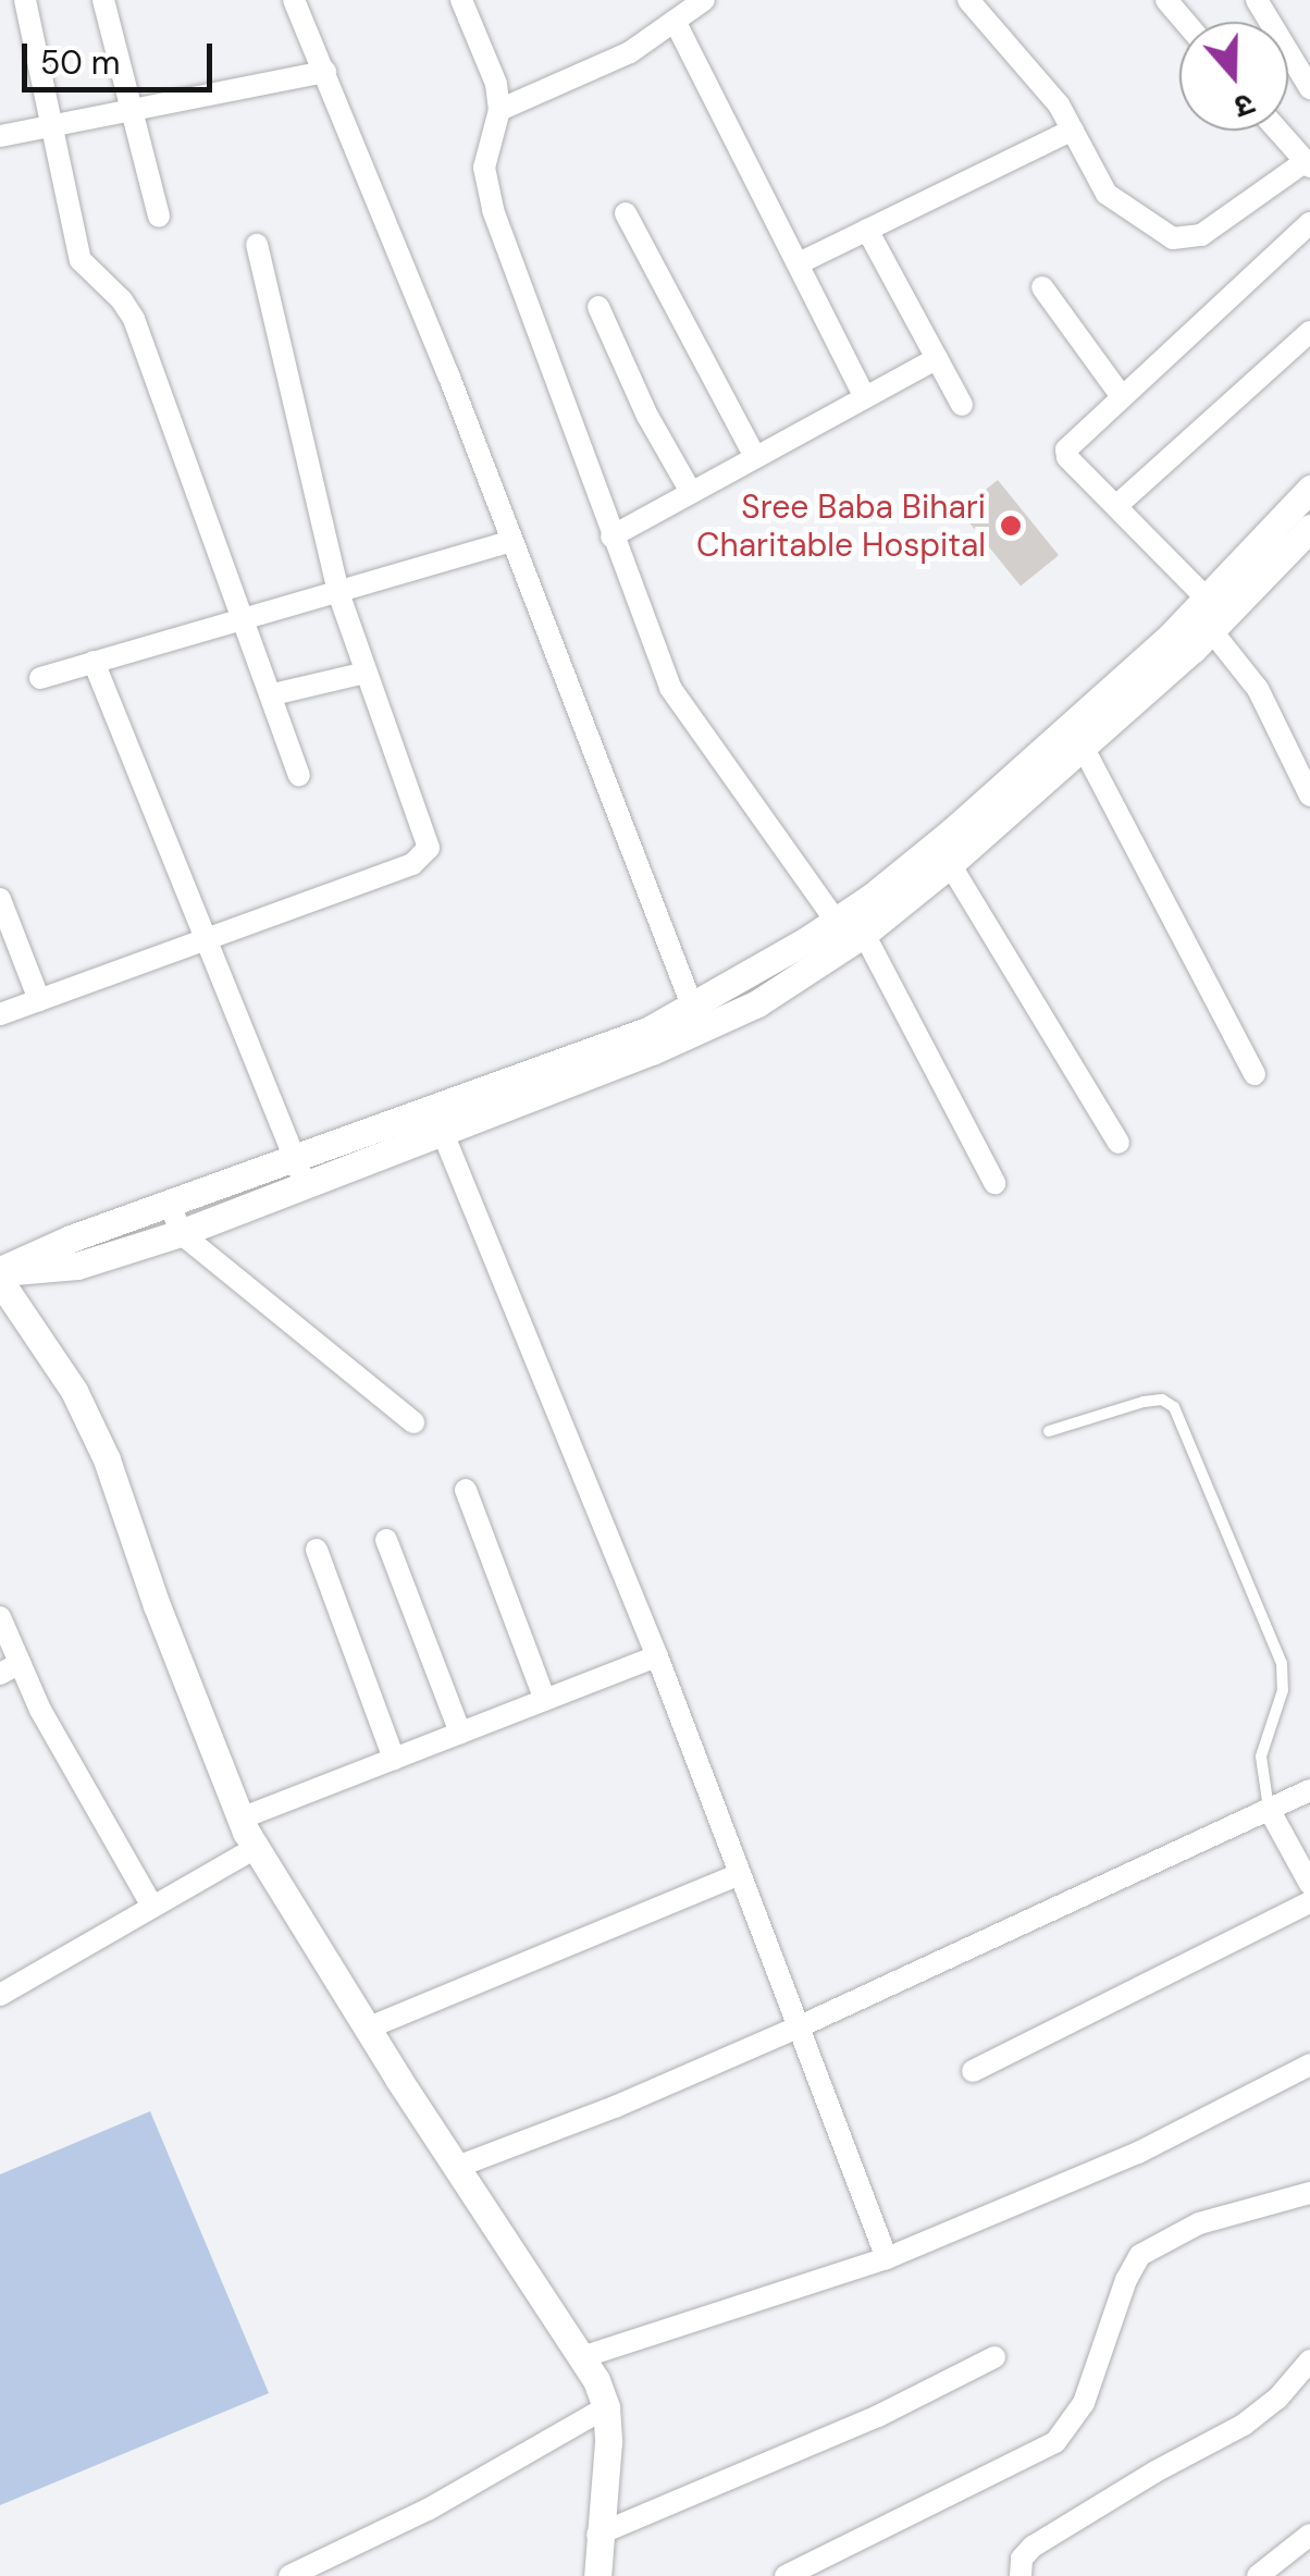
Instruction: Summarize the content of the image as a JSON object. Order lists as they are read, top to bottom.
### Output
{
  "places": ["Sree Baba Bihari Charitable Hospital"],
  "scale_bar": "50 m",
  "north": "bottom"
}
